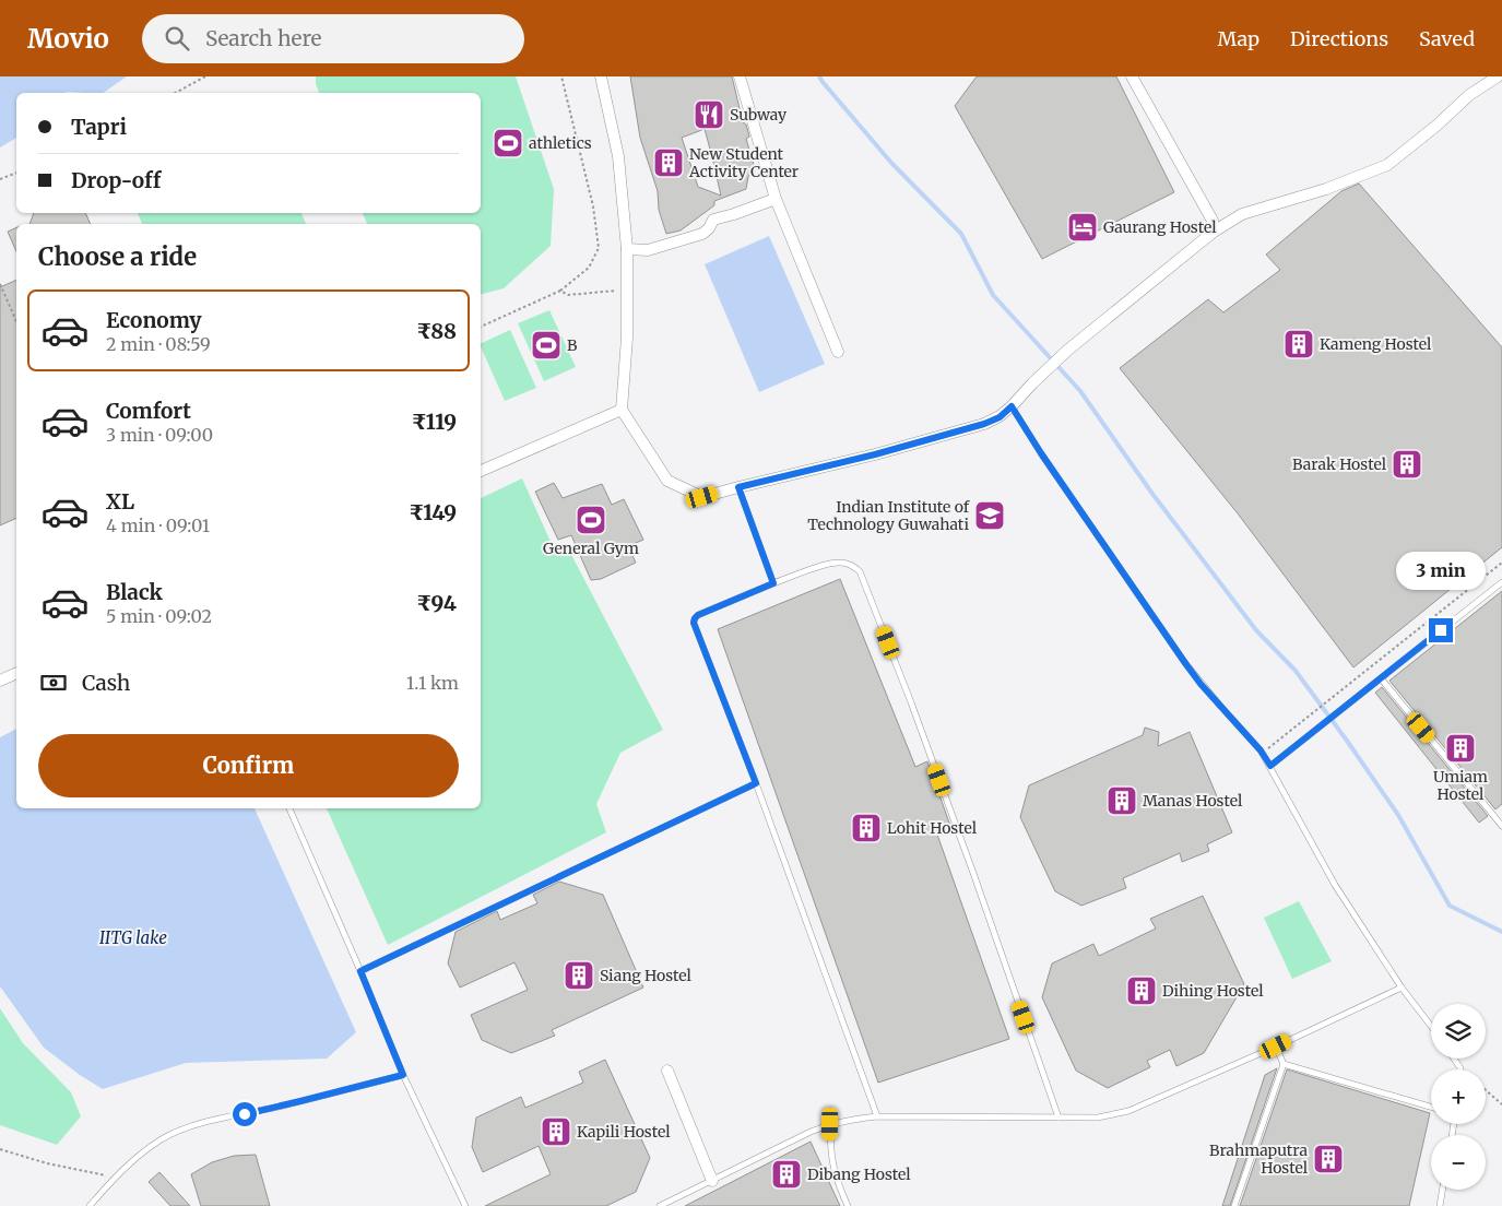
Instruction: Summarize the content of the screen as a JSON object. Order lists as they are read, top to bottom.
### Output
{
  "water": ["IITG lake"],
  "places": {
    "restaurant": ["Subway"],
    "sports": ["athletics", "B", "General Gym"],
    "building": [
      "New Student Activity Center",
      "Kameng Hostel",
      "Barak Hostel",
      "Umiam Hostel",
      "Manas Hostel",
      "Lohit Hostel",
      "Siang Hostel",
      "Dihing Hostel",
      "Kapili Hostel",
      "Brahmaputra Hostel",
      "Dibang Hostel"
    ],
    "hotel": ["Gaurang Hostel"],
    "school or university": ["Indian Institute of Technology Guwahati"]
  },
  "page": {
    "header": "Movio",
    "search": "Search here",
    "nav": ["Map", "Directions", "Saved"],
    "banner": ["Tapri", "Drop-off"],
    "heading": "Choose a ride",
    "list": [
      {
        "name": "Economy",
        "note": "2 min · 08:59",
        "value": "₹88"
      },
      {
        "name": "Comfort",
        "note": "3 min · 09:00",
        "value": "₹119"
      },
      {
        "name": "XL",
        "note": "4 min · 09:01",
        "value": "₹149"
      },
      {
        "name": "Black",
        "note": "5 min · 09:02",
        "value": "₹94"
      }
    ],
    "bubble": "3 min",
    "pay": ["Cash", "1.1 km"],
    "buttons": "Confirm",
    "map_buttons": ["+", "−"]
  }
}
